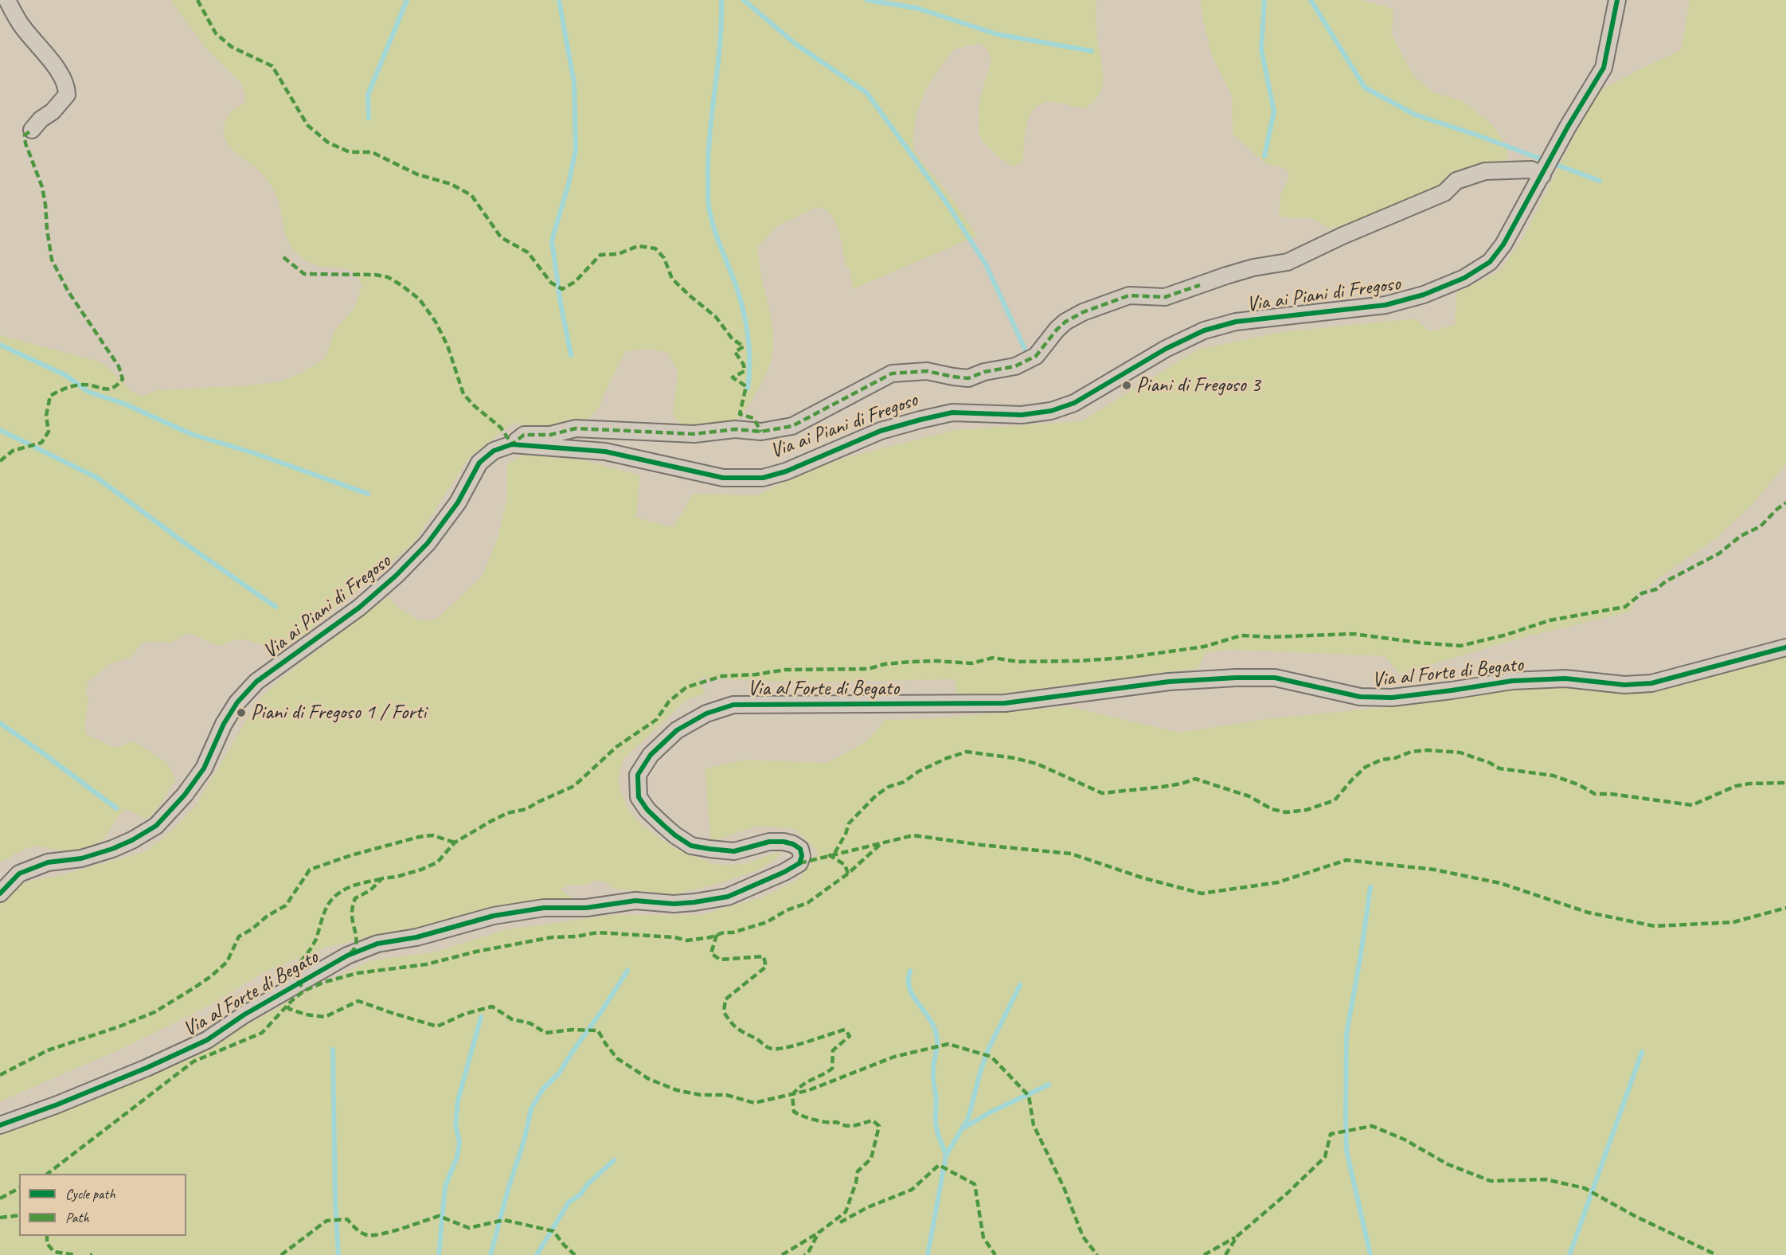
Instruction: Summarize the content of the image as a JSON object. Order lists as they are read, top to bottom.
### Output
{
  "streets": {
    "street": ["Via ai Piani di Fregoso", "Via al Forte di Begato"]
  },
  "places": ["Piani di Fregoso 3", "Piani di Fregoso 1 / Forti"],
  "legend": ["Cycle path", "Path"]
}
